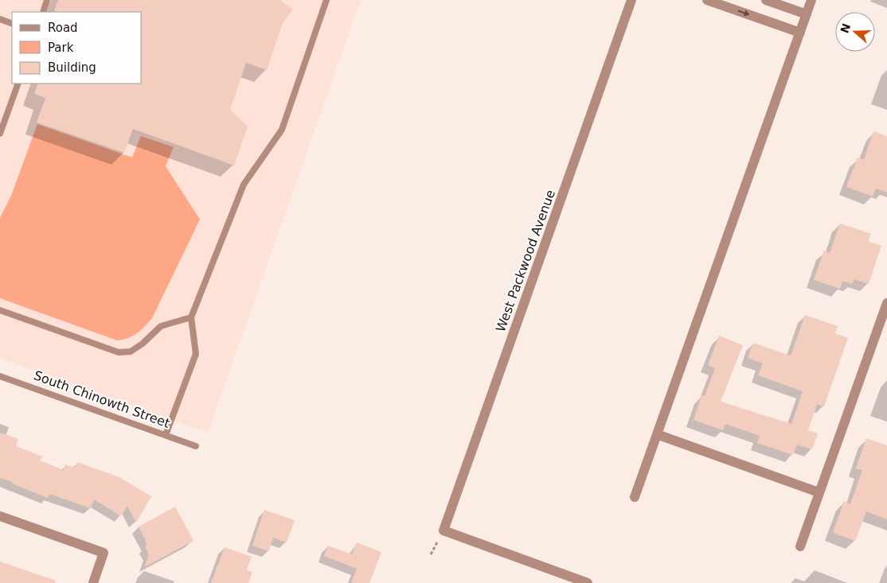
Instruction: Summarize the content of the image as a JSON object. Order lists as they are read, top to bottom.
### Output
{
  "streets": {
    "street": ["West Packwood Avenue"],
    "lane": ["South Chinowth Street"]
  },
  "legend": ["Road", "Park", "Building"],
  "north": "left"
}
